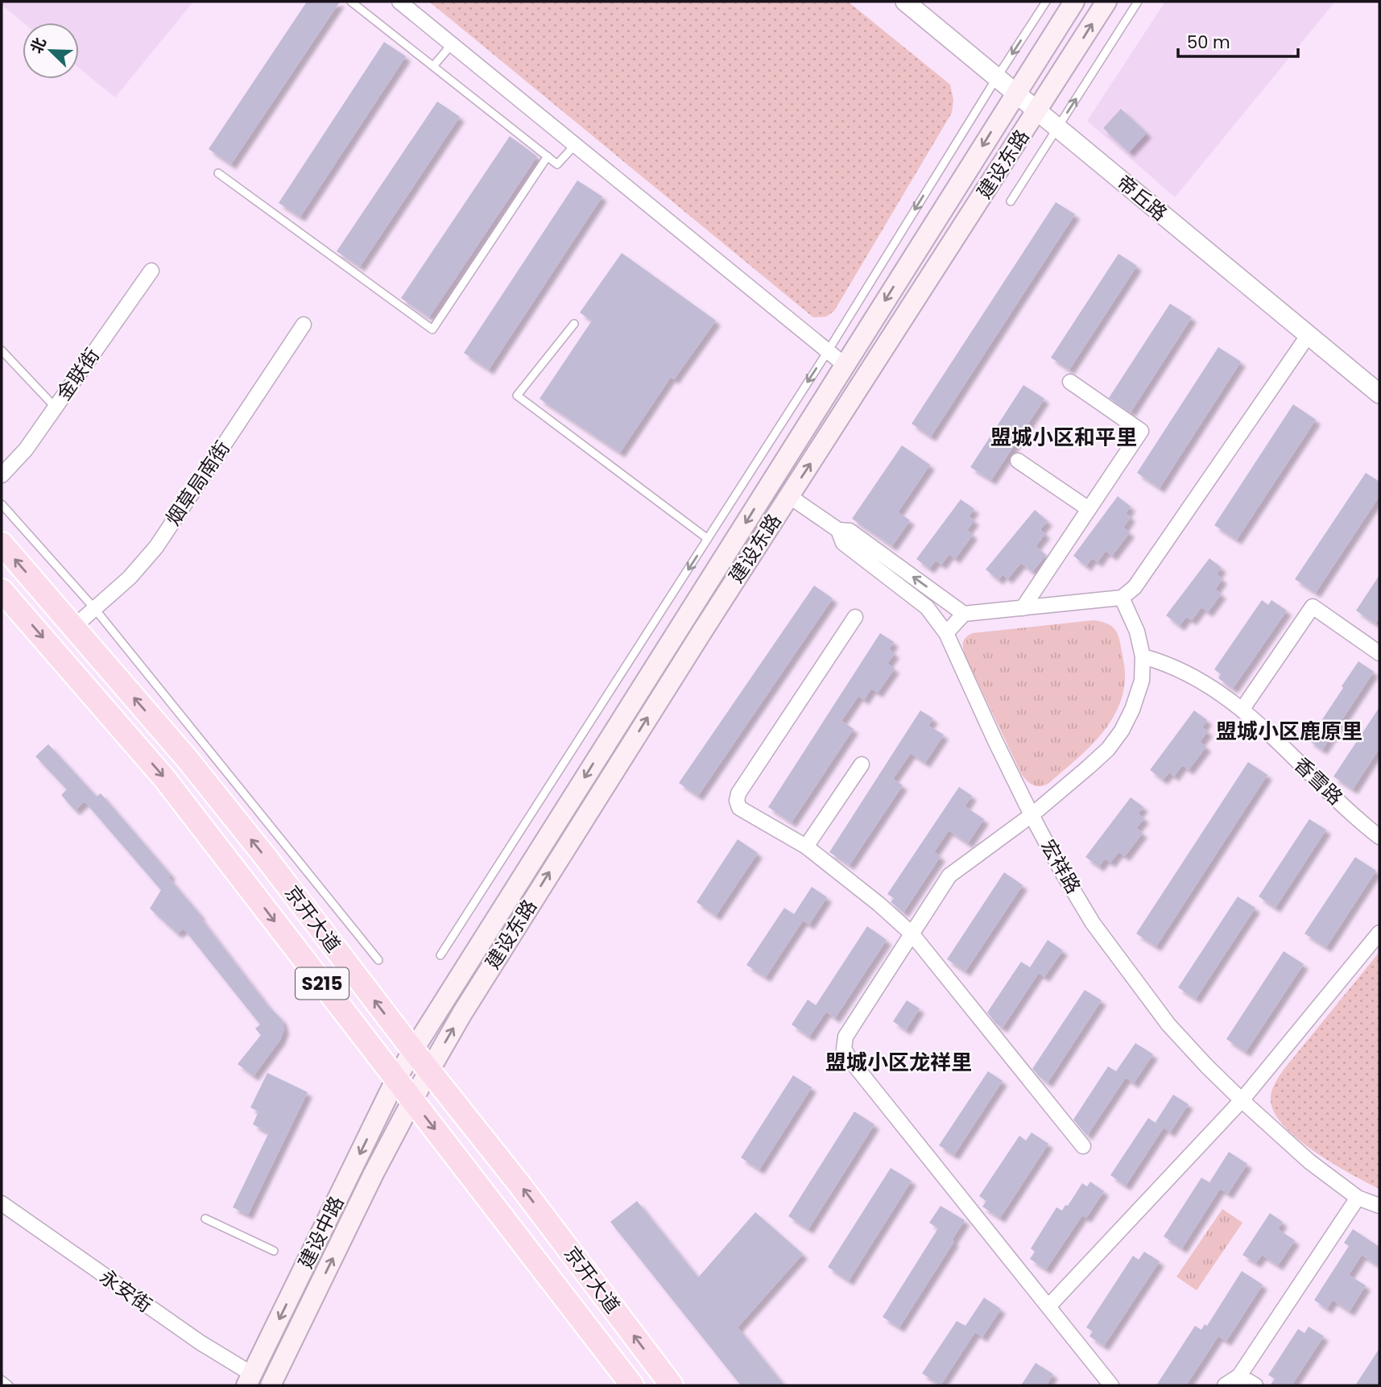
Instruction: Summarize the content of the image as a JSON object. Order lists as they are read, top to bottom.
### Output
{
  "streets": {
    "main road": [
      "建设东路",
      "京开大道",
      "S215",
      "建设中路"
    ],
    "street": [
      "帝丘路",
      "金联街",
      "烟草局南街",
      "香雪路",
      "宏祥路",
      "永安街"
    ]
  },
  "crossings": [
    ["建设东路", "帝丘路"],
    ["建设东路", "宏祥路"],
    ["建设东路", "京开大道"],
    ["建设东路", "建设中路"],
    ["烟草局南街", "京开大道"],
    ["京开大道", "建设中路"],
    ["建设中路", "永安街"]
  ],
  "districts": ["盟城小区和平里", "盟城小区鹿原里", "盟城小区龙祥里"],
  "scale_bar": "50 m",
  "north": "top left"
}
